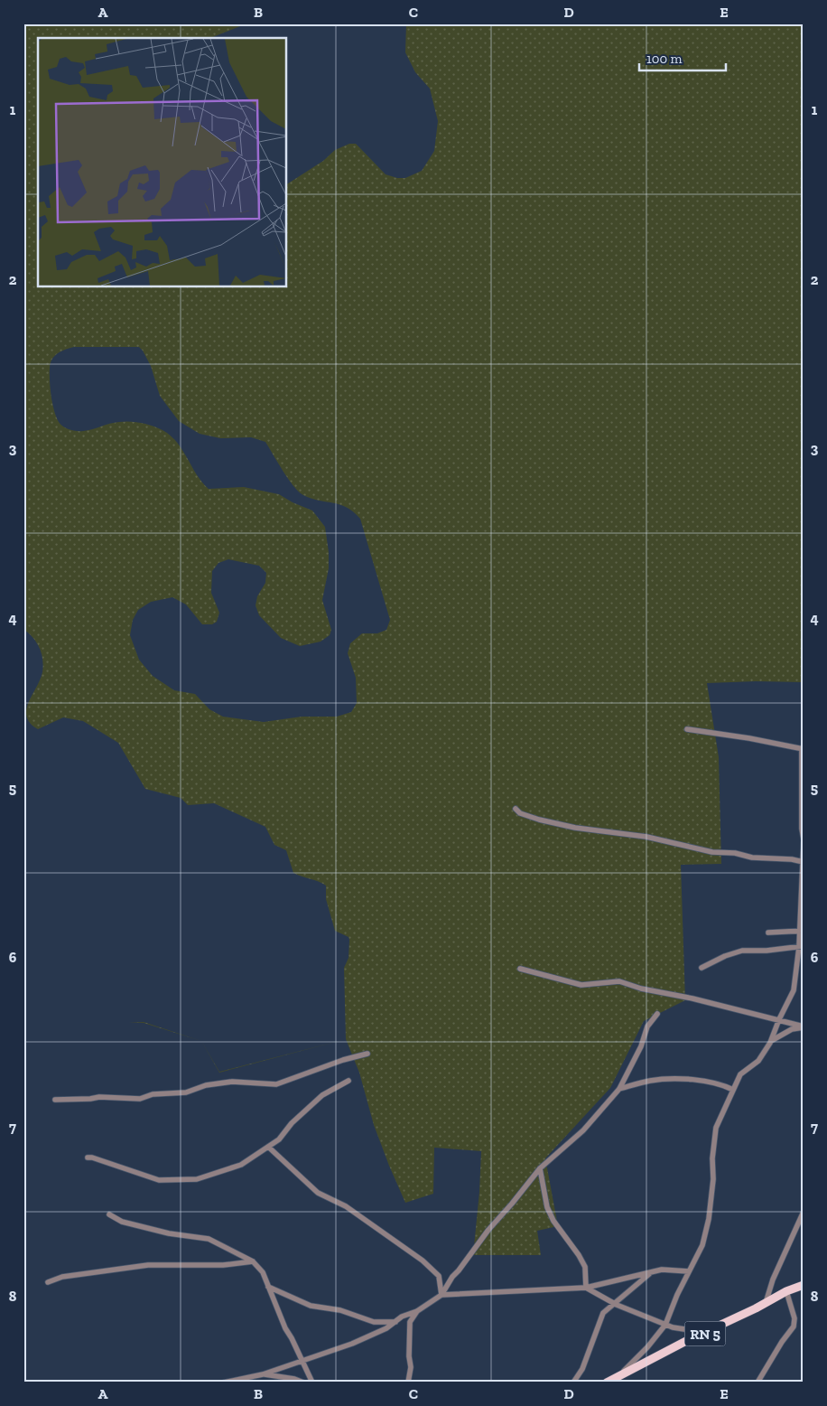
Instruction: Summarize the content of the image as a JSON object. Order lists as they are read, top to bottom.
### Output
{
  "streets": {
    "main road": ["RN 5"]
  },
  "scale_bar": "100 m",
  "grid": {
    "columns": [
      "A",
      "B",
      "C",
      "D",
      "E"
    ],
    "rows": [
      "1",
      "2",
      "3",
      "4",
      "5",
      "6",
      "7",
      "8"
    ]
  }
}
